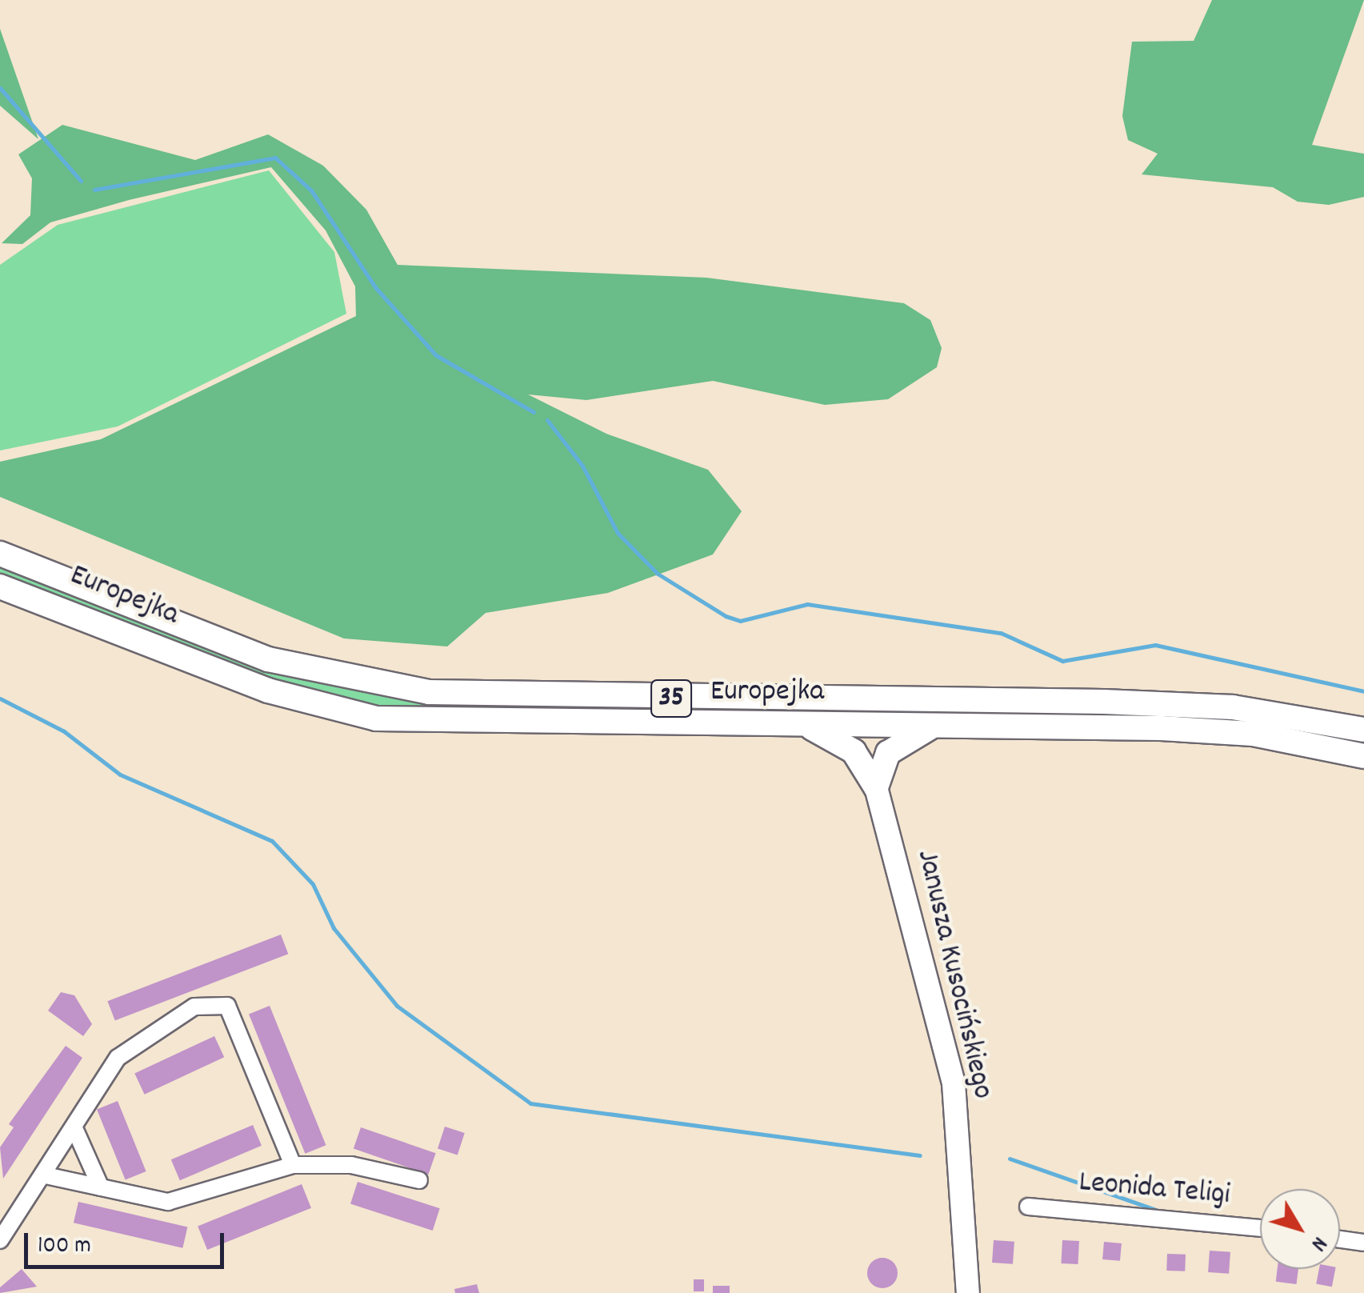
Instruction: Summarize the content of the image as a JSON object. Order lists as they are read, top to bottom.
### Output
{
  "streets": {
    "main road": ["Europejka", "35"],
    "street": ["Janusza Kusocińskiego", "Leonida Teligi"]
  },
  "scale_bar": "100 m",
  "north": "bottom right"
}
